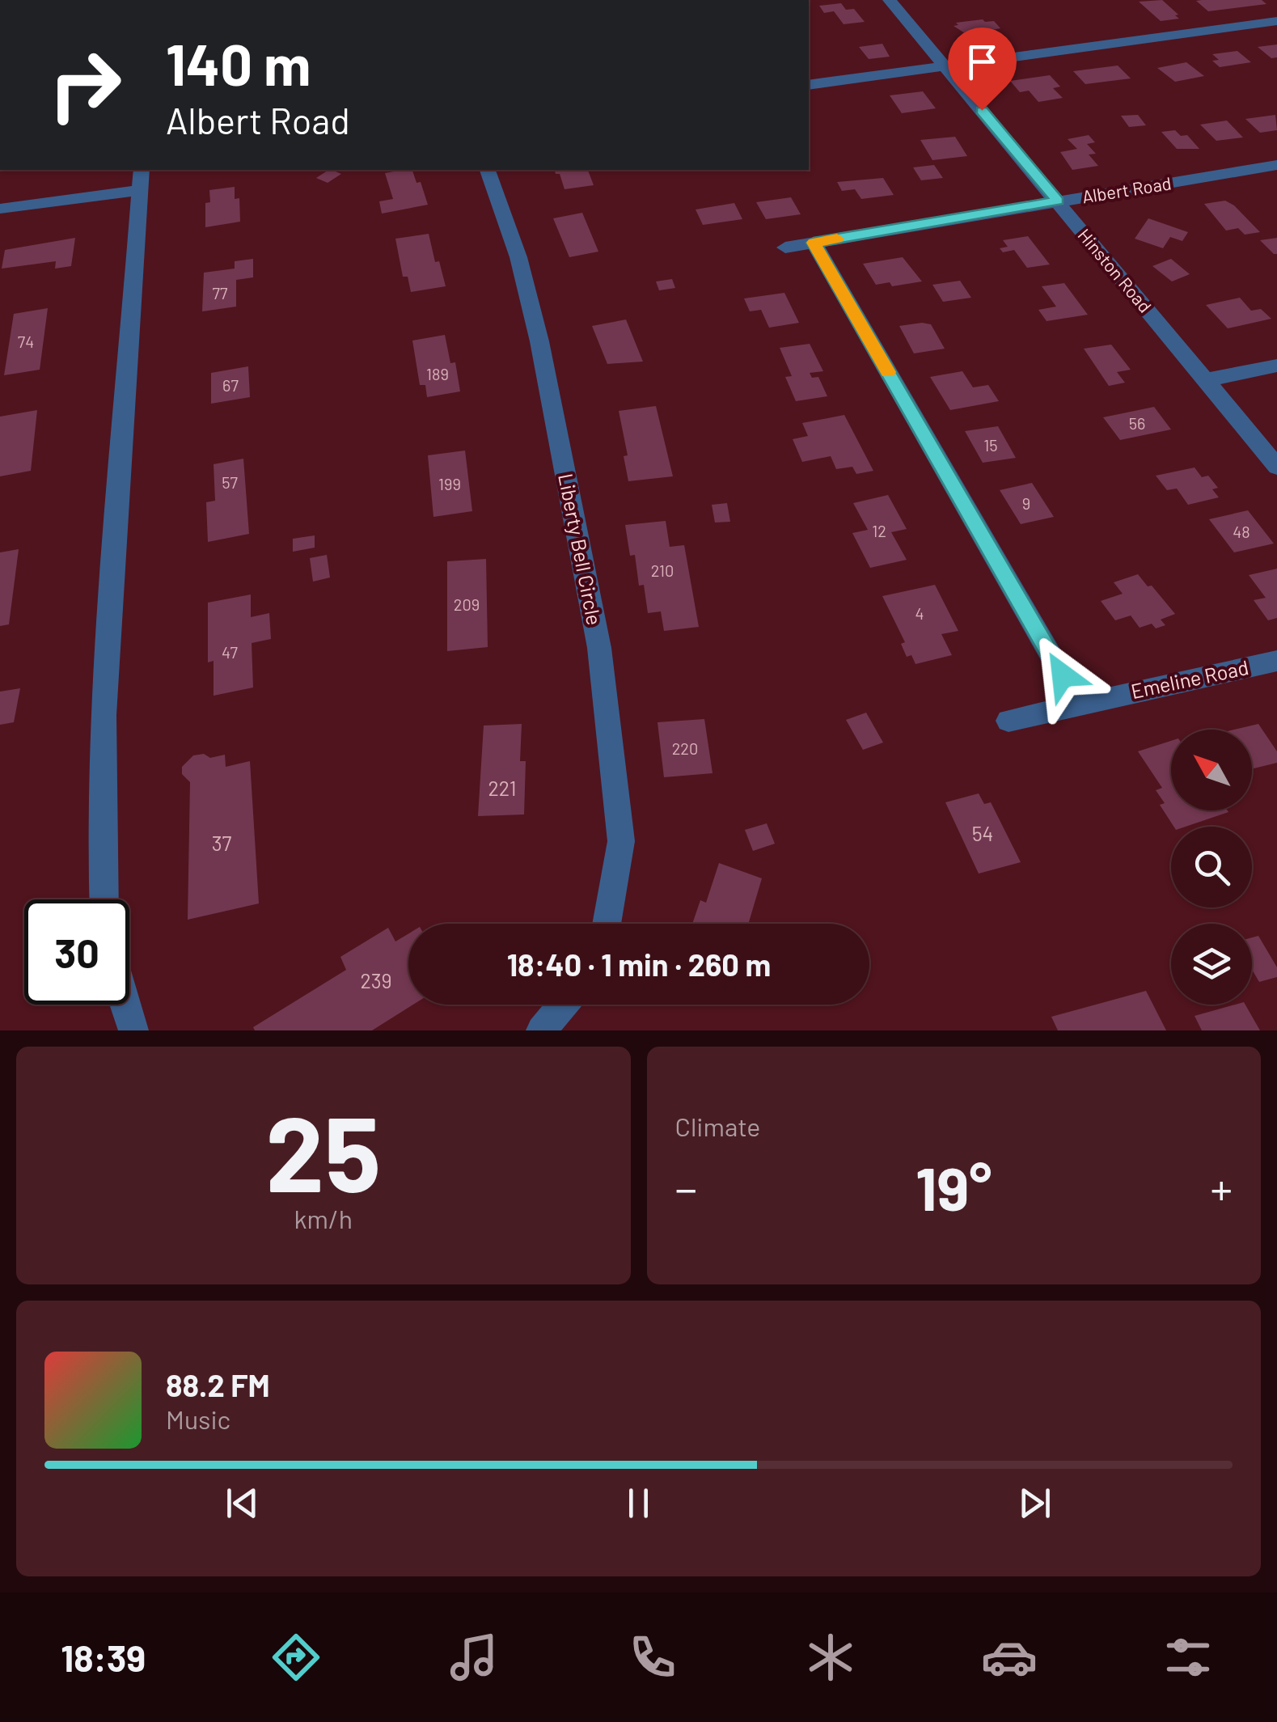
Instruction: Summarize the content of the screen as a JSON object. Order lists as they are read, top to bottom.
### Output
{
  "streets": {
    "street": [
      "Albert Road",
      "Hinston Road",
      "Liberty Bell Circle",
      "Emeline Road"
    ]
  },
  "crossings": [
    ["Albert Road", "Hinston Road"]
  ],
  "house_numbers": [
    "77",
    "74",
    "189",
    "67",
    "56",
    "15",
    "57",
    "199",
    "9",
    "12",
    "48",
    "210",
    "209",
    "4",
    "47",
    "220",
    "221",
    "54",
    "37",
    "239"
  ],
  "north": "top left",
  "page": {
    "turn": ["140 m", "Albert Road"],
    "limit": "30",
    "trip": "18:40 · 1 min · 260 m",
    "tile": [
      ["25", "km/h"],
      "Climate"
    ],
    "heat": ["−", "19°", "+"],
    "song": ["88.2 FM", "Music"],
    "tabs": "18:39"
  }
}
